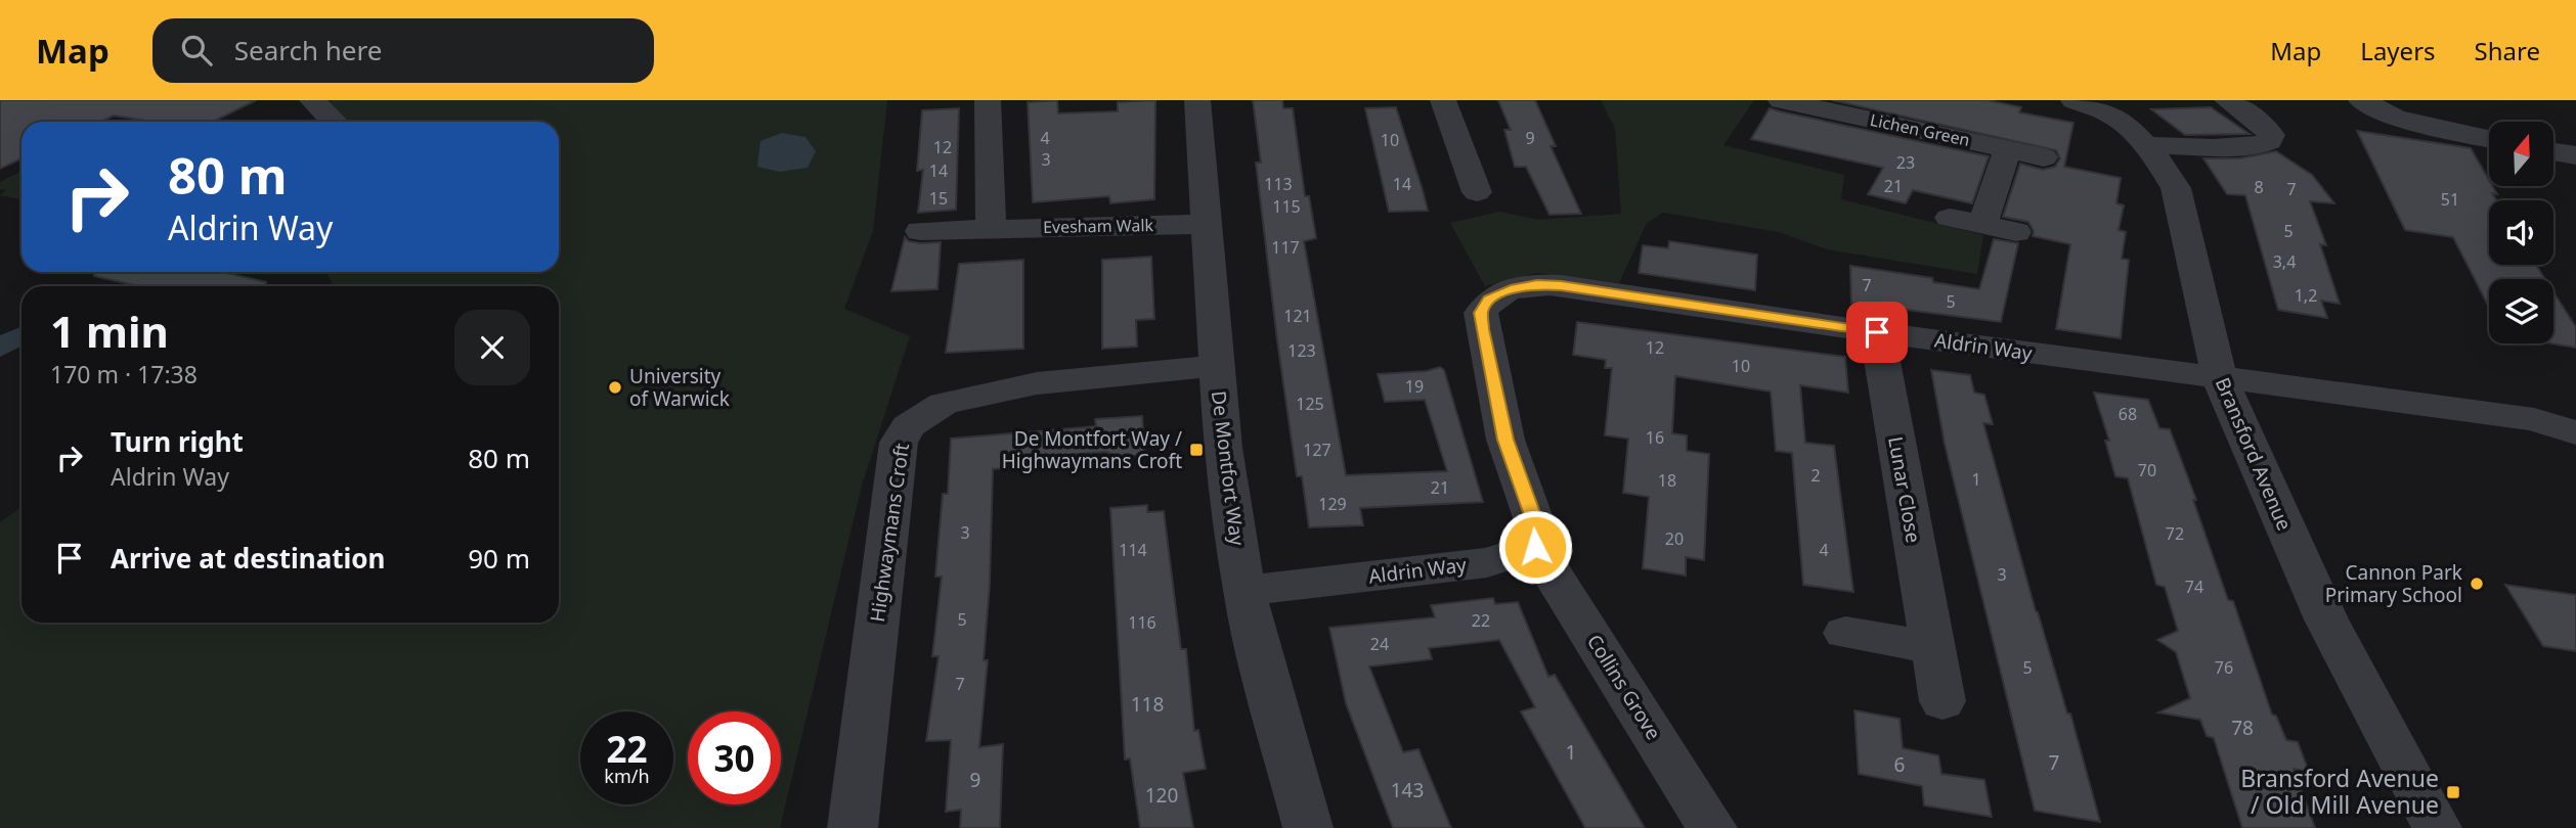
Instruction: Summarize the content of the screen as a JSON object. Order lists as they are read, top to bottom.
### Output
{
  "streets": {
    "street": [
      "Lichen Green",
      "Evesham Walk",
      "Aldrin Way",
      "Bransford Avenue",
      "De Montfort Way",
      "Lunar Close",
      "Highwaymans Croft",
      "Collins Grove"
    ]
  },
  "crossings": [
    ["Evesham Walk", "De Montfort Way"],
    ["Aldrin Way", "Bransford Avenue"],
    ["Aldrin Way", "De Montfort Way"],
    ["Aldrin Way", "Lunar Close"],
    ["Aldrin Way", "Collins Grove"],
    ["De Montfort Way", "Highwaymans Croft"]
  ],
  "places": {
    "other": ["University of Warwick", "Cannon Park Primary School"],
    "transit": ["De Montfort Way / Highwaymans Croft", "Bransford Avenue / Old Mill Avenue"]
  },
  "house_numbers": [
    "4",
    "9",
    "10",
    "12",
    "3",
    "23",
    "14",
    "113",
    "14",
    "21",
    "8",
    "7",
    "15",
    "51",
    "115",
    "5",
    "117",
    "3,4",
    "7",
    "1,2",
    "5",
    "121",
    "12",
    "123",
    "10",
    "19",
    "125",
    "68",
    "16",
    "127",
    "70",
    "2",
    "1",
    "18",
    "21",
    "129",
    "3",
    "72",
    "20",
    "114",
    "4",
    "3",
    "74",
    "5",
    "22",
    "116",
    "24",
    "5",
    "76",
    "7",
    "118",
    "78",
    "1",
    "7",
    "6",
    "9",
    "143",
    "120"
  ],
  "north": "top",
  "page": {
    "header": "Map",
    "search": "Search here",
    "nav": ["Map", "Layers", "Share"],
    "turn": ["80 m", "Aldrin Way"],
    "heading": ["1 min", "170 m · 17:38"],
    "list": [
      {
        "name": "Turn right",
        "note": "Aldrin Way",
        "value": "80 m"
      },
      {
        "name": "Arrive at destination",
        "value": "90 m"
      }
    ],
    "speed": "22 km/h",
    "limit": "30"
  }
}
